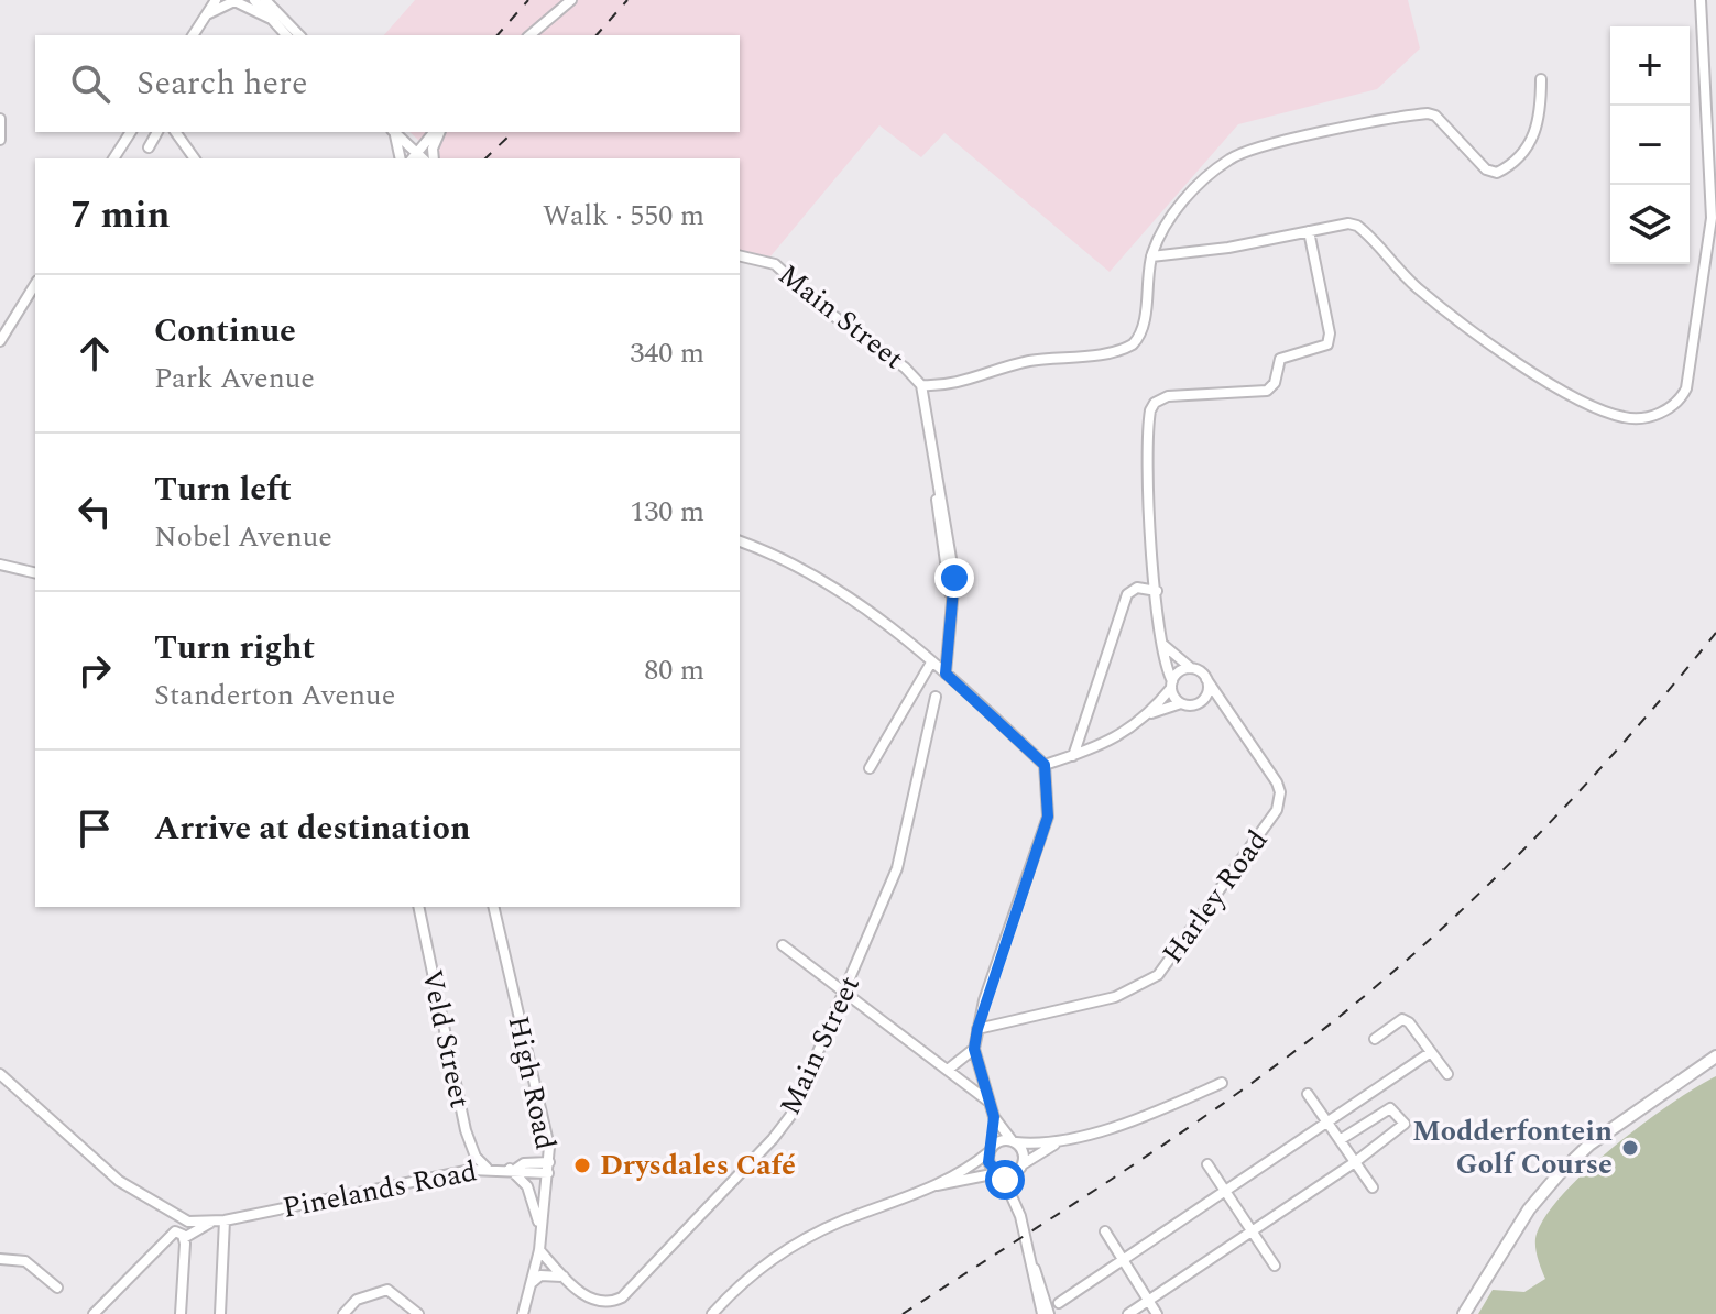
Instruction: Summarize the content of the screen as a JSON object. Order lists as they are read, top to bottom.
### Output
{
  "streets": {
    "street": [
      "Main Street",
      "Harley Road",
      "Veld Street",
      "High Road",
      "Pinelands Road"
    ]
  },
  "crossings": [
    ["Veld Street", "Pinelands Road"],
    ["High Road", "Pinelands Road"]
  ],
  "places": ["Modderfontein Golf Course", "Drysdales Café"],
  "page": {
    "map_buttons": ["+", "−"],
    "search": "Search here",
    "heading": ["7 min", "Walk · 550 m"],
    "list": [
      ["Continue", "Park Avenue", "340 m"],
      ["Turn left", "Nobel Avenue", "130 m"],
      ["Turn right", "Standerton Avenue", "80 m"],
      "Arrive at destination"
    ]
  }
}
